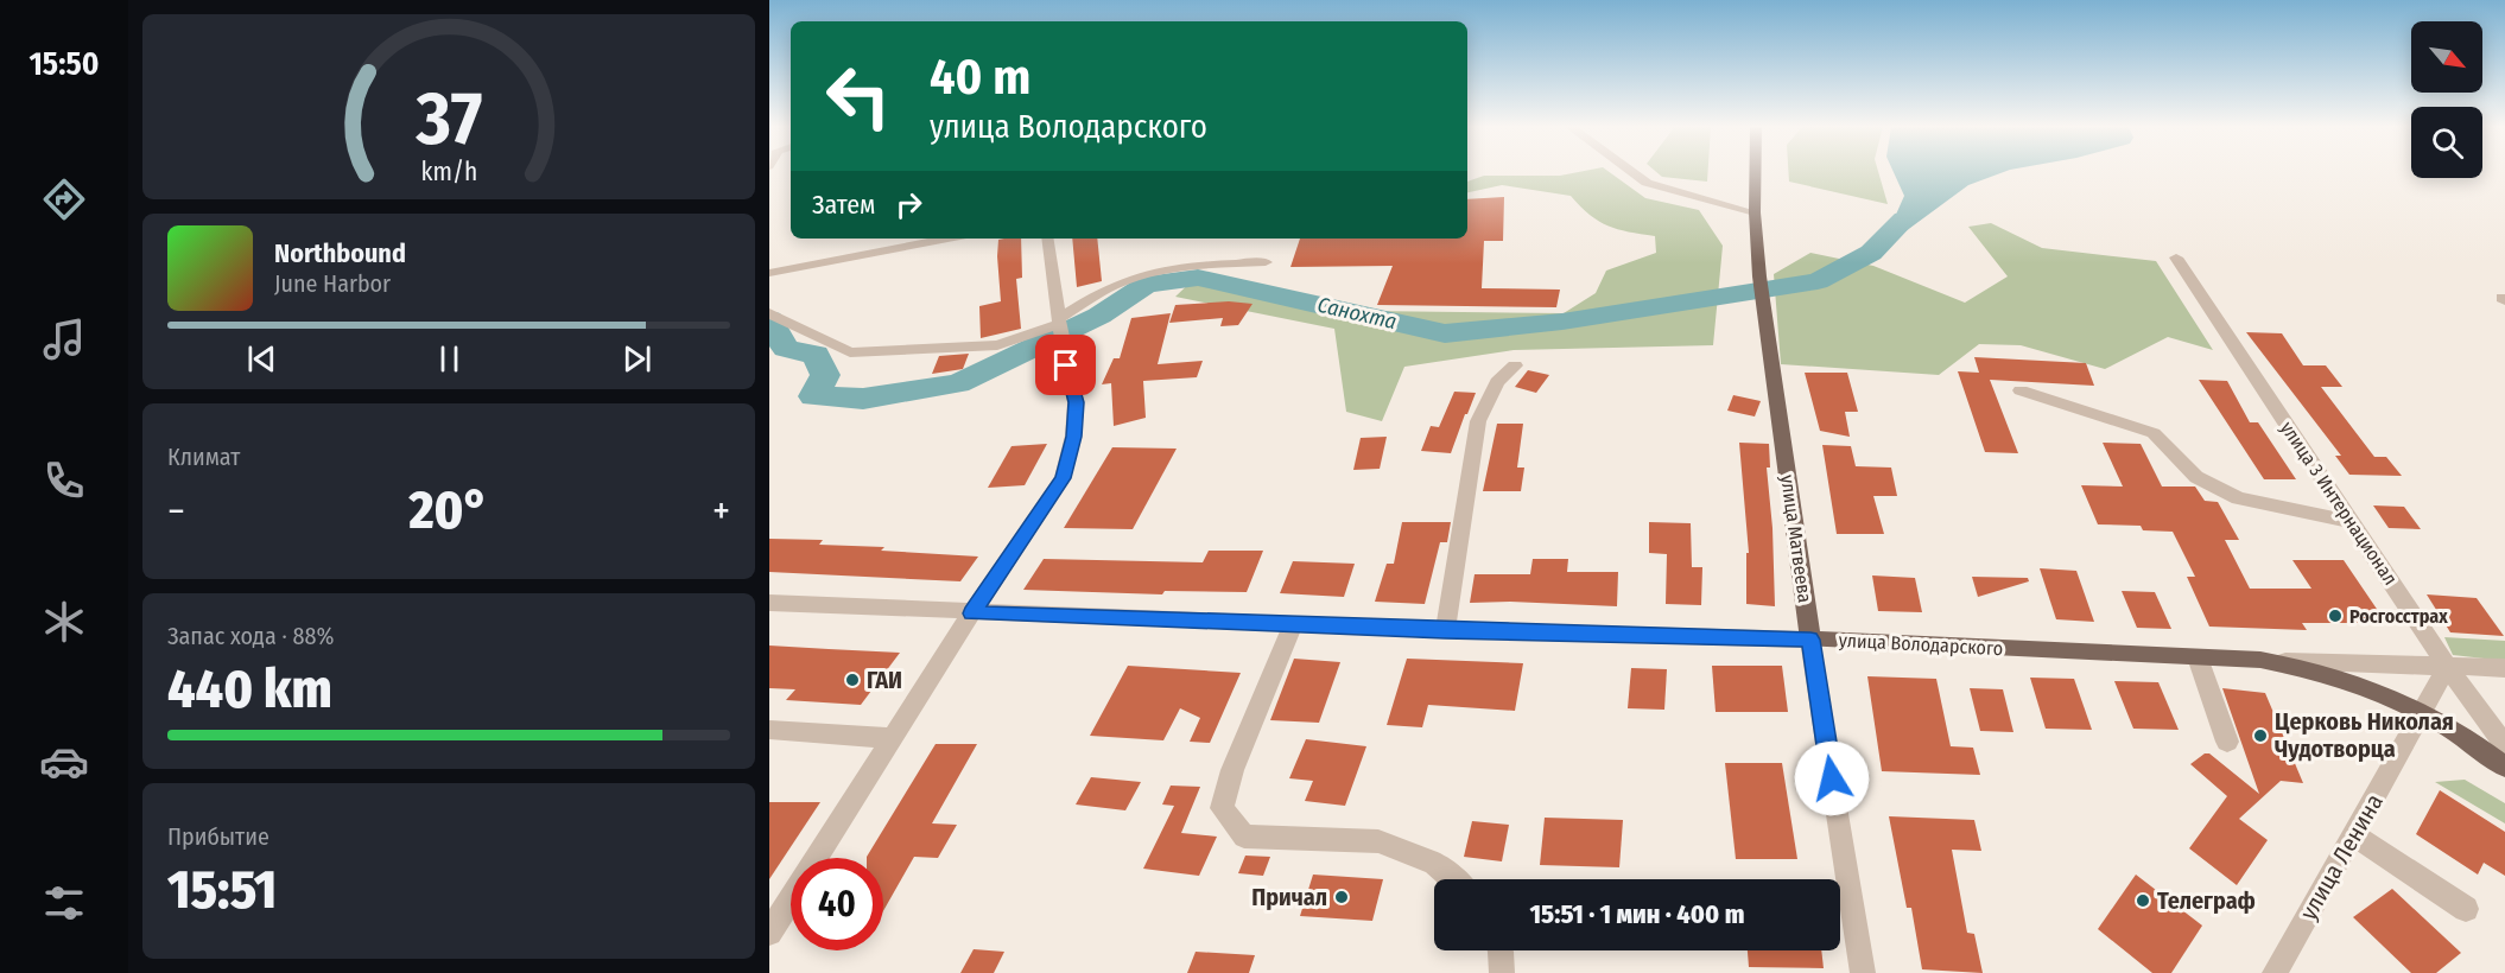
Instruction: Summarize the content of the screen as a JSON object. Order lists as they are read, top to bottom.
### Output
{
  "streets": {
    "main road": ["улица Матвеева", "улица Володарского"],
    "street": ["улица 3 Интернационал", "улица Ленина"]
  },
  "crossings": [
    ["улица 3 Интернационал", "улица Ленина"],
    ["улица Матвеева", "улица Володарского"],
    ["улица Володарского", "улица Ленина"]
  ],
  "water": ["Санохта"],
  "places": [
    "Росгосстрах",
    "ГАИ",
    "Церковь Николая Чудотворца",
    "Причал",
    "Телеграф"
  ],
  "north": "bottom right",
  "page": {
    "tabs": "15:50",
    "turn": ["40 m", "улица Володарского"],
    "then": "Затем",
    "song": ["Northbound", "June Harbor"],
    "tile": [
      "Климат",
      ["Запас хода · 88%", "440 km"],
      ["Прибытие", "15:51"]
    ],
    "heat": ["−", "20°", "+"],
    "limit": "40",
    "trip": "15:51 · 1 мин · 400 m",
    "gauge": ["37", "km/h"]
  }
}
